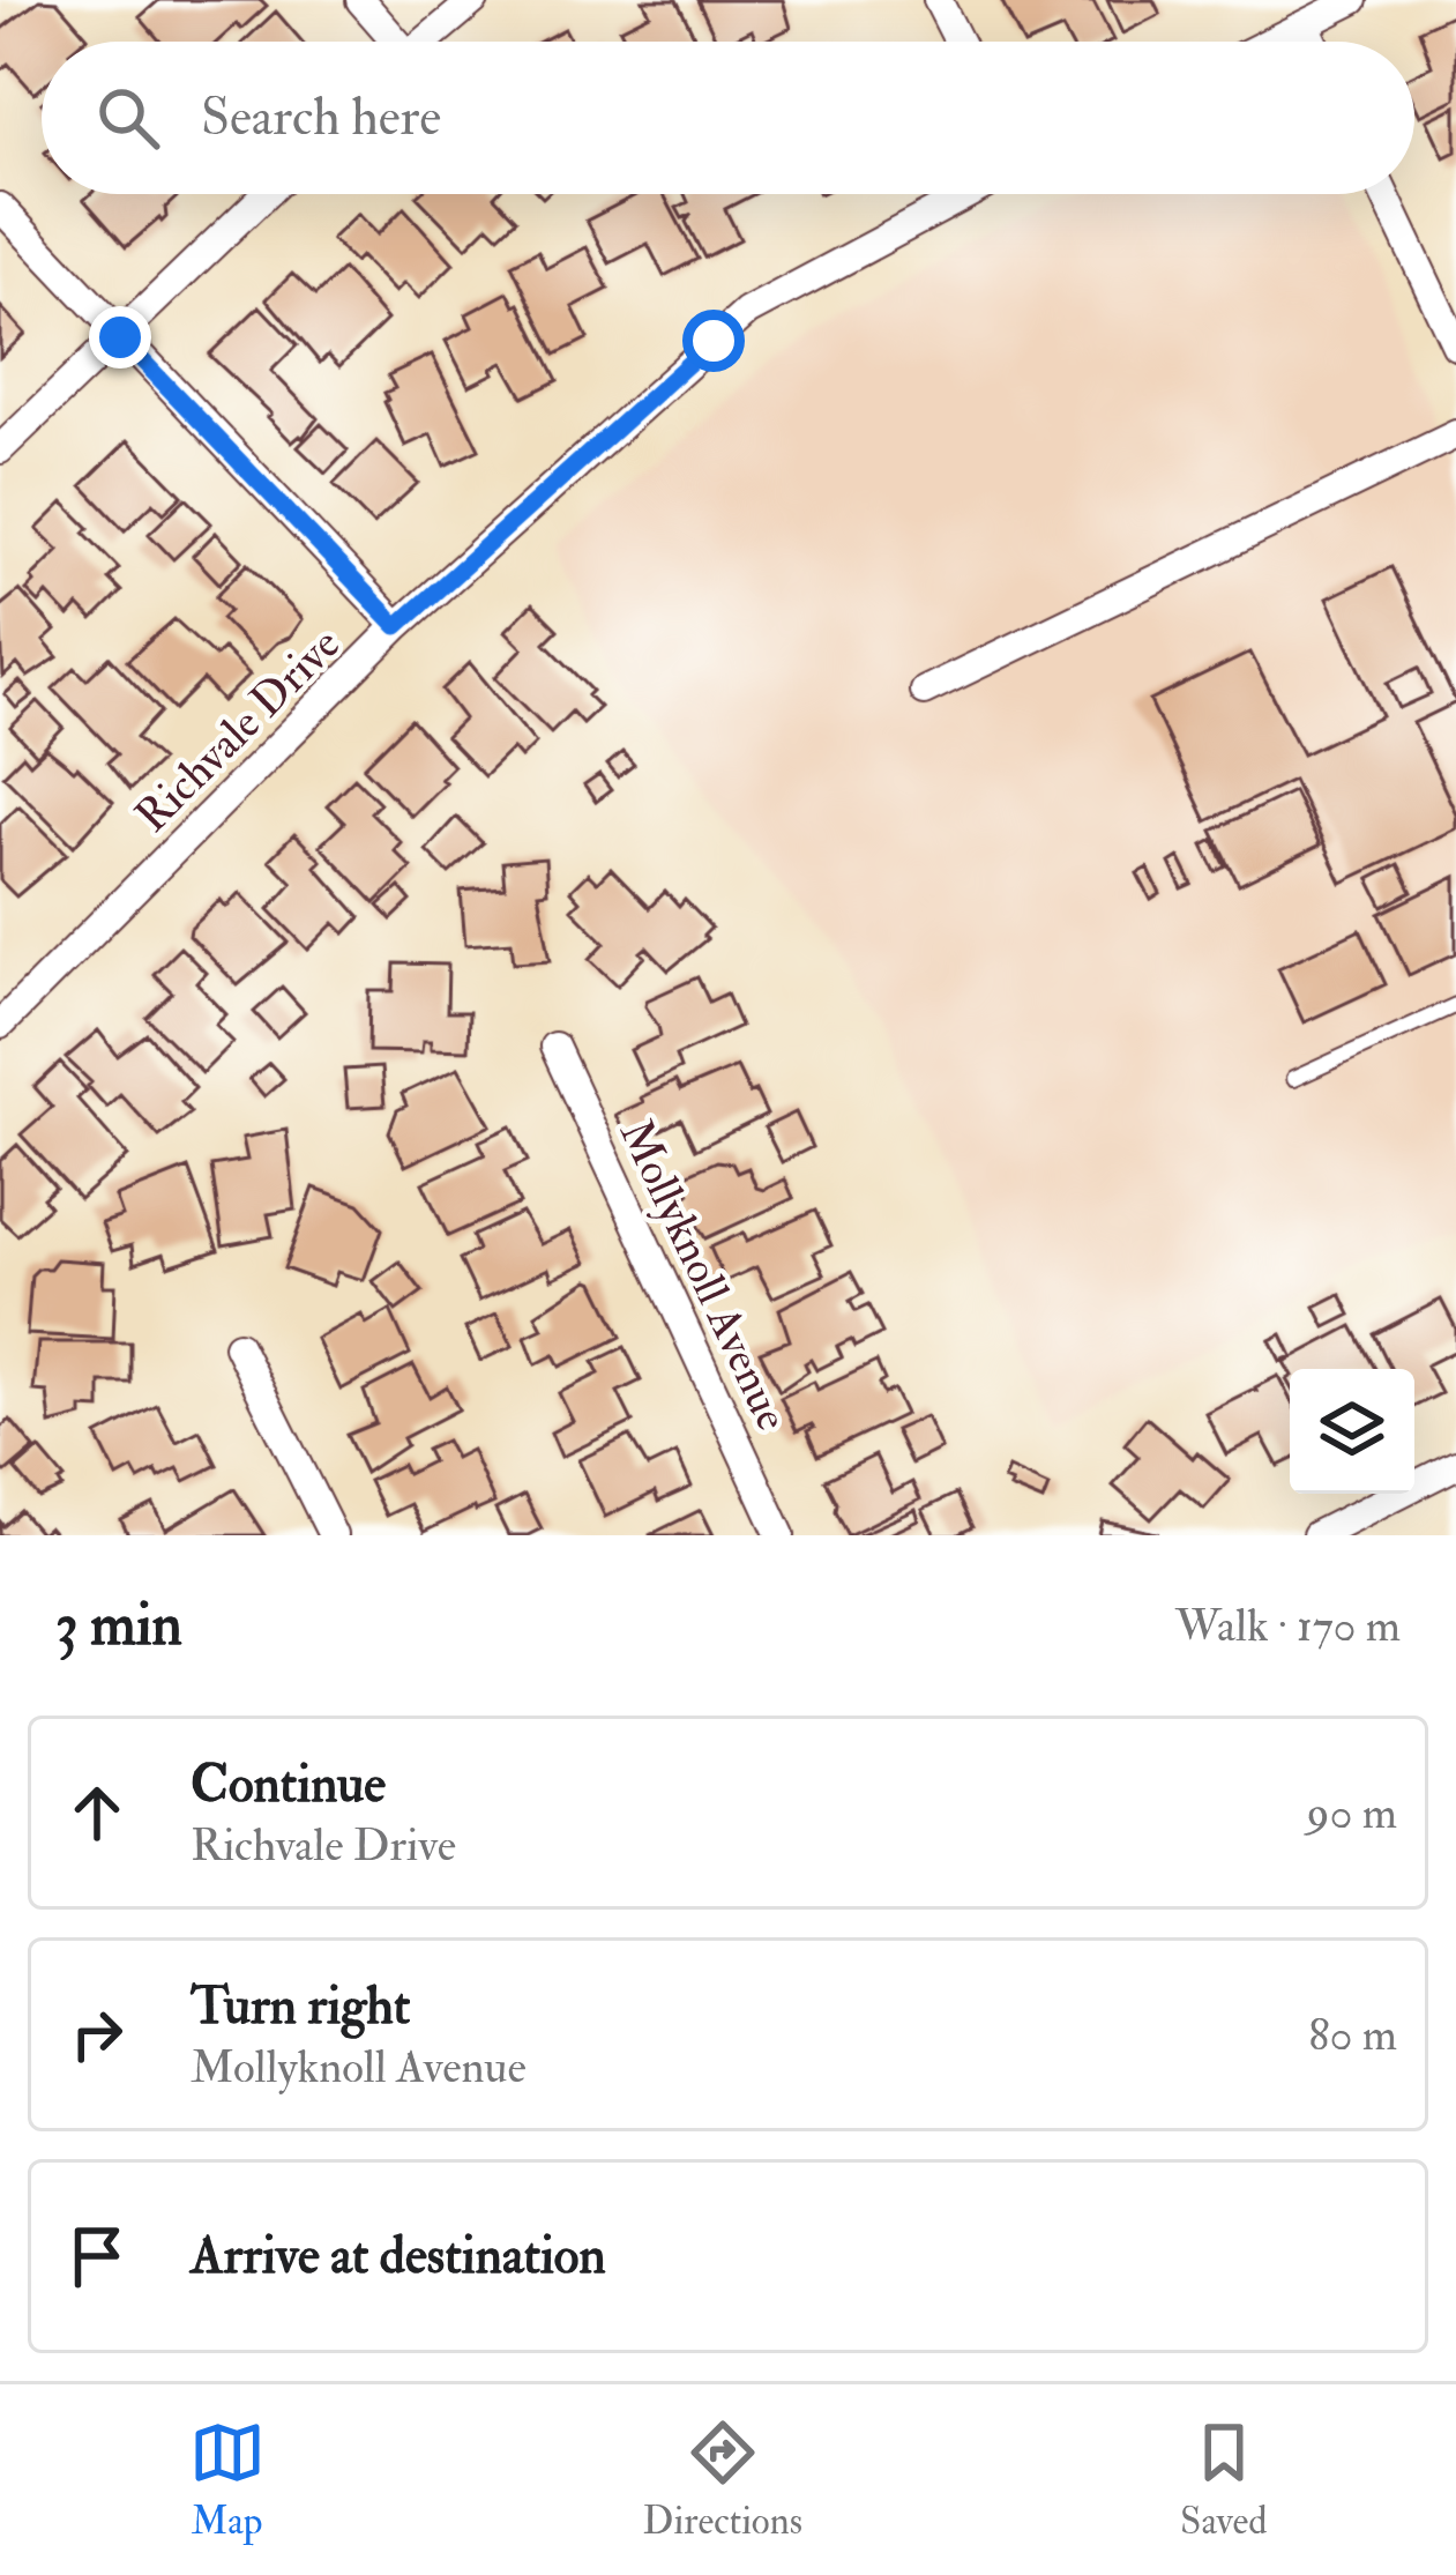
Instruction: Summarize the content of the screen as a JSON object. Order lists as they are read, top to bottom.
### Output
{
  "streets": {
    "street": ["Richvale Drive", "Mollyknoll Avenue"]
  },
  "page": {
    "search": "Search here",
    "heading": ["3 min", "Walk · 170 m"],
    "list": [
      ["Continue", "Richvale Drive", "90 m"],
      ["Turn right", "Mollyknoll Avenue", "80 m"],
      "Arrive at destination"
    ],
    "nav": ["Map", "Directions", "Saved"]
  }
}
